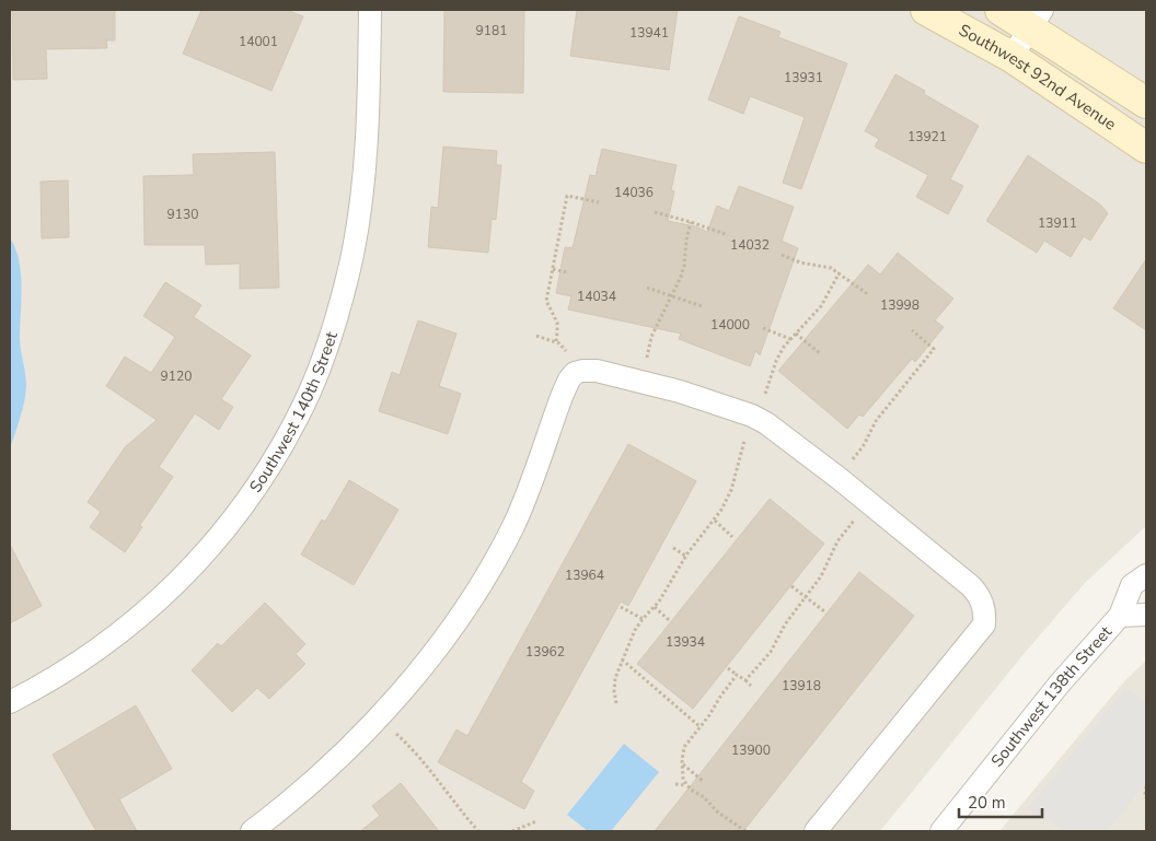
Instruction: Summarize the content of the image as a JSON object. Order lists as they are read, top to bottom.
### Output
{
  "streets": {
    "street": ["Southwest 92nd Avenue", "Southwest 140th Street", "Southwest 138th Street"]
  },
  "house_numbers": [
    "9181",
    "13941",
    "14001",
    "13931",
    "13921",
    "14036",
    "9130",
    "13911",
    "14032",
    "14034",
    "13998",
    "14000",
    "9120",
    "13964",
    "13934",
    "13962",
    "13918",
    "13900"
  ],
  "scale_bar": "20 m"
}
